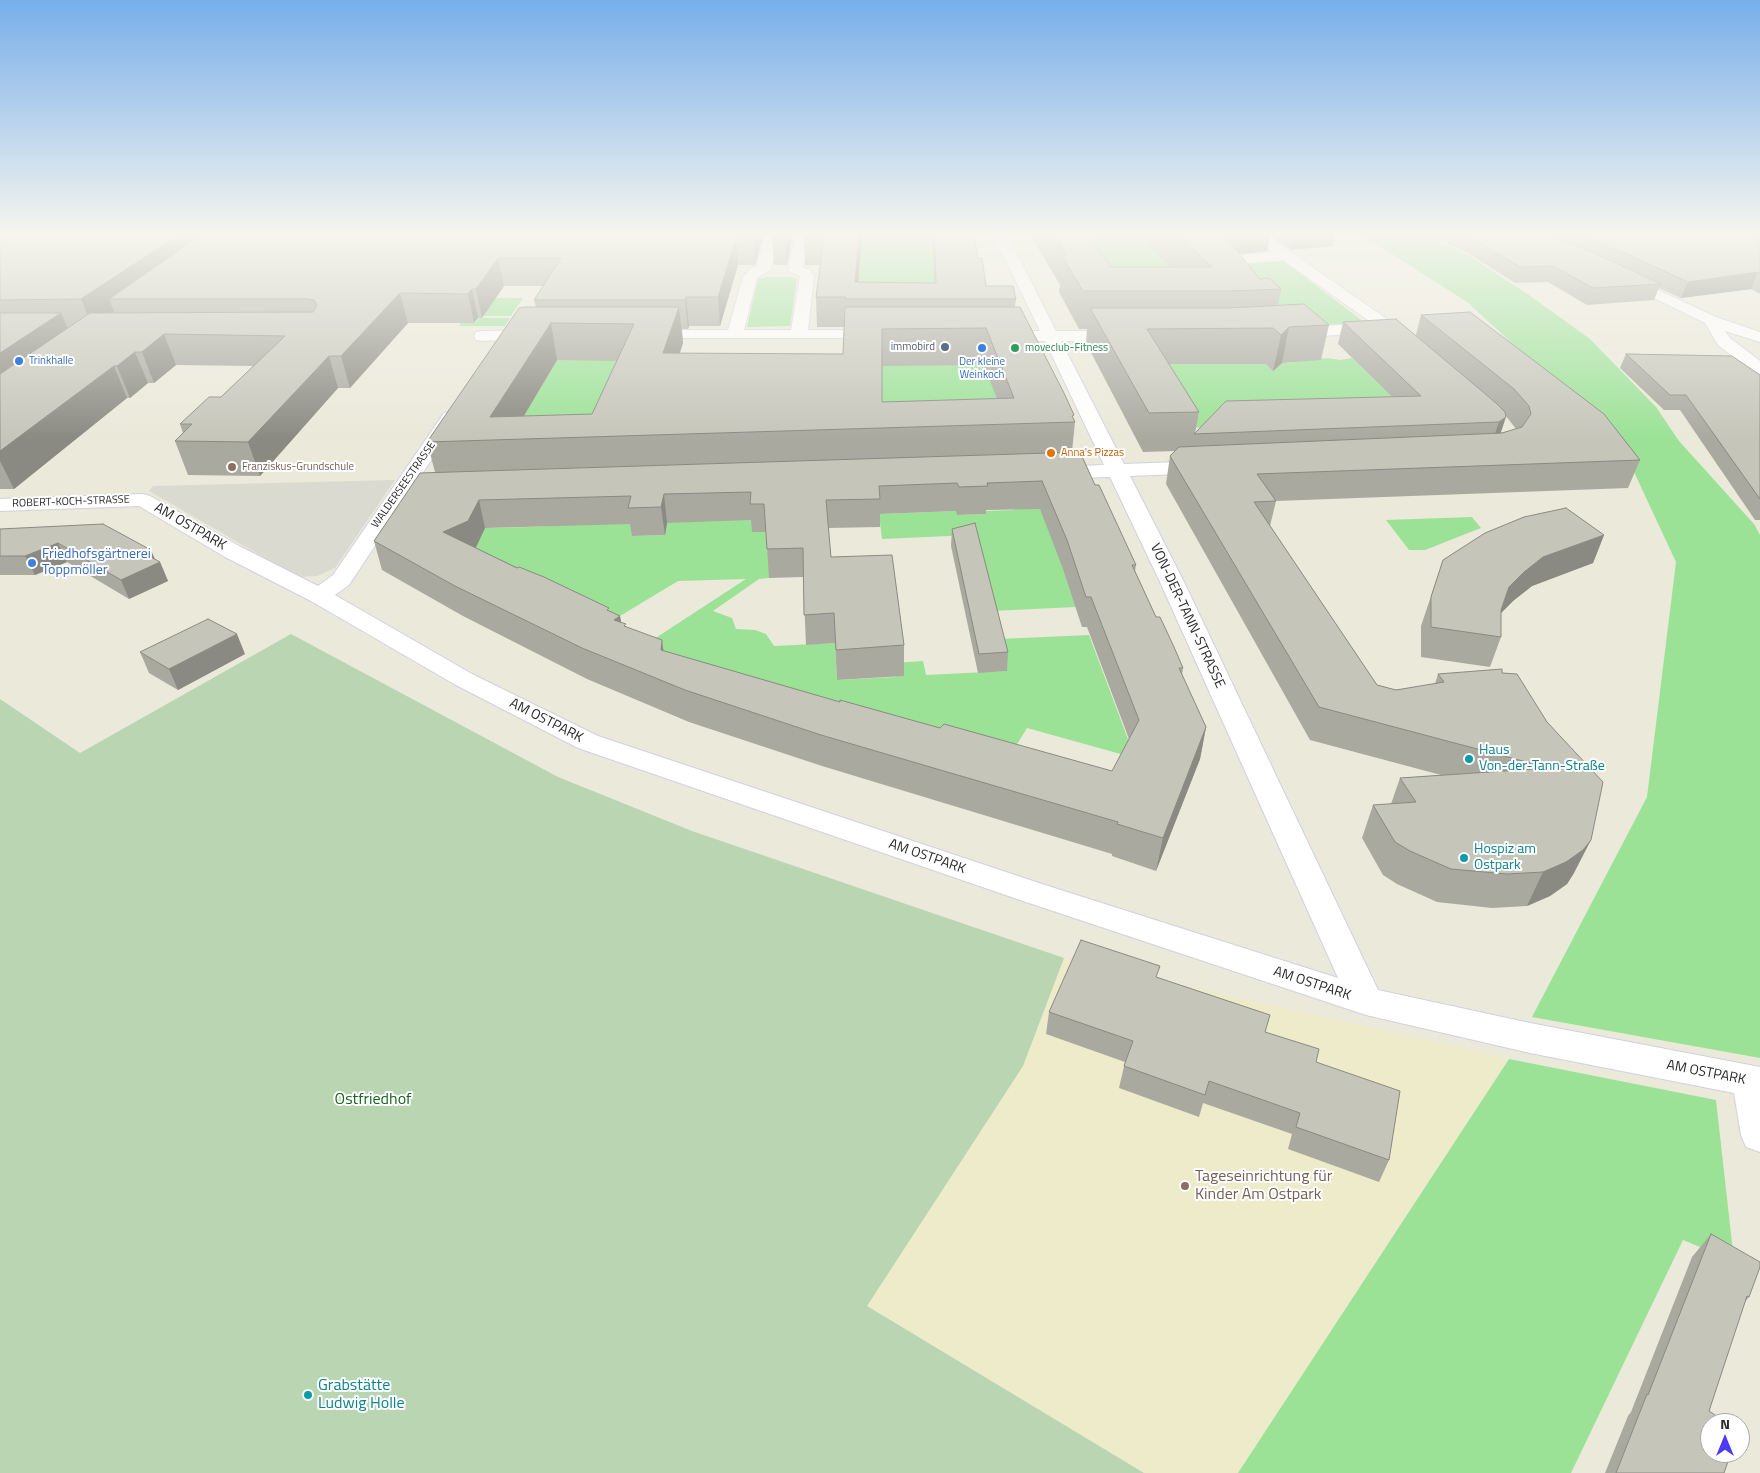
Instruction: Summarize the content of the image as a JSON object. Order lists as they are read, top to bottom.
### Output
{
  "streets": {
    "street": [
      "WALDERSEESTRASSE",
      "ROBERT-KOCH-STRASSE",
      "AM OSTPARK",
      "VON-DER-TANN-STRASSE"
    ]
  },
  "crossings": [
    ["WALDERSEESTRASSE", "AM OSTPARK"],
    ["ROBERT-KOCH-STRASSE", "AM OSTPARK"],
    ["AM OSTPARK", "VON-DER-TANN-STRASSE"]
  ],
  "parks": ["Ostfriedhof"],
  "places": [
    "immobird",
    "Der kleine Weinkoch",
    "moveclub-Fitness",
    "Trinkhalle",
    "Anna's Pizzas",
    "Franziskus-Grundschule",
    "Friedhofsgärtnerei Toppmöller",
    "Haus Von-der-Tann-Straße",
    "Hospiz am Ostpark",
    "Tageseinrichtung für Kinder Am Ostpark",
    "Grabstätte Ludwig Holle"
  ],
  "north": "top"
}
